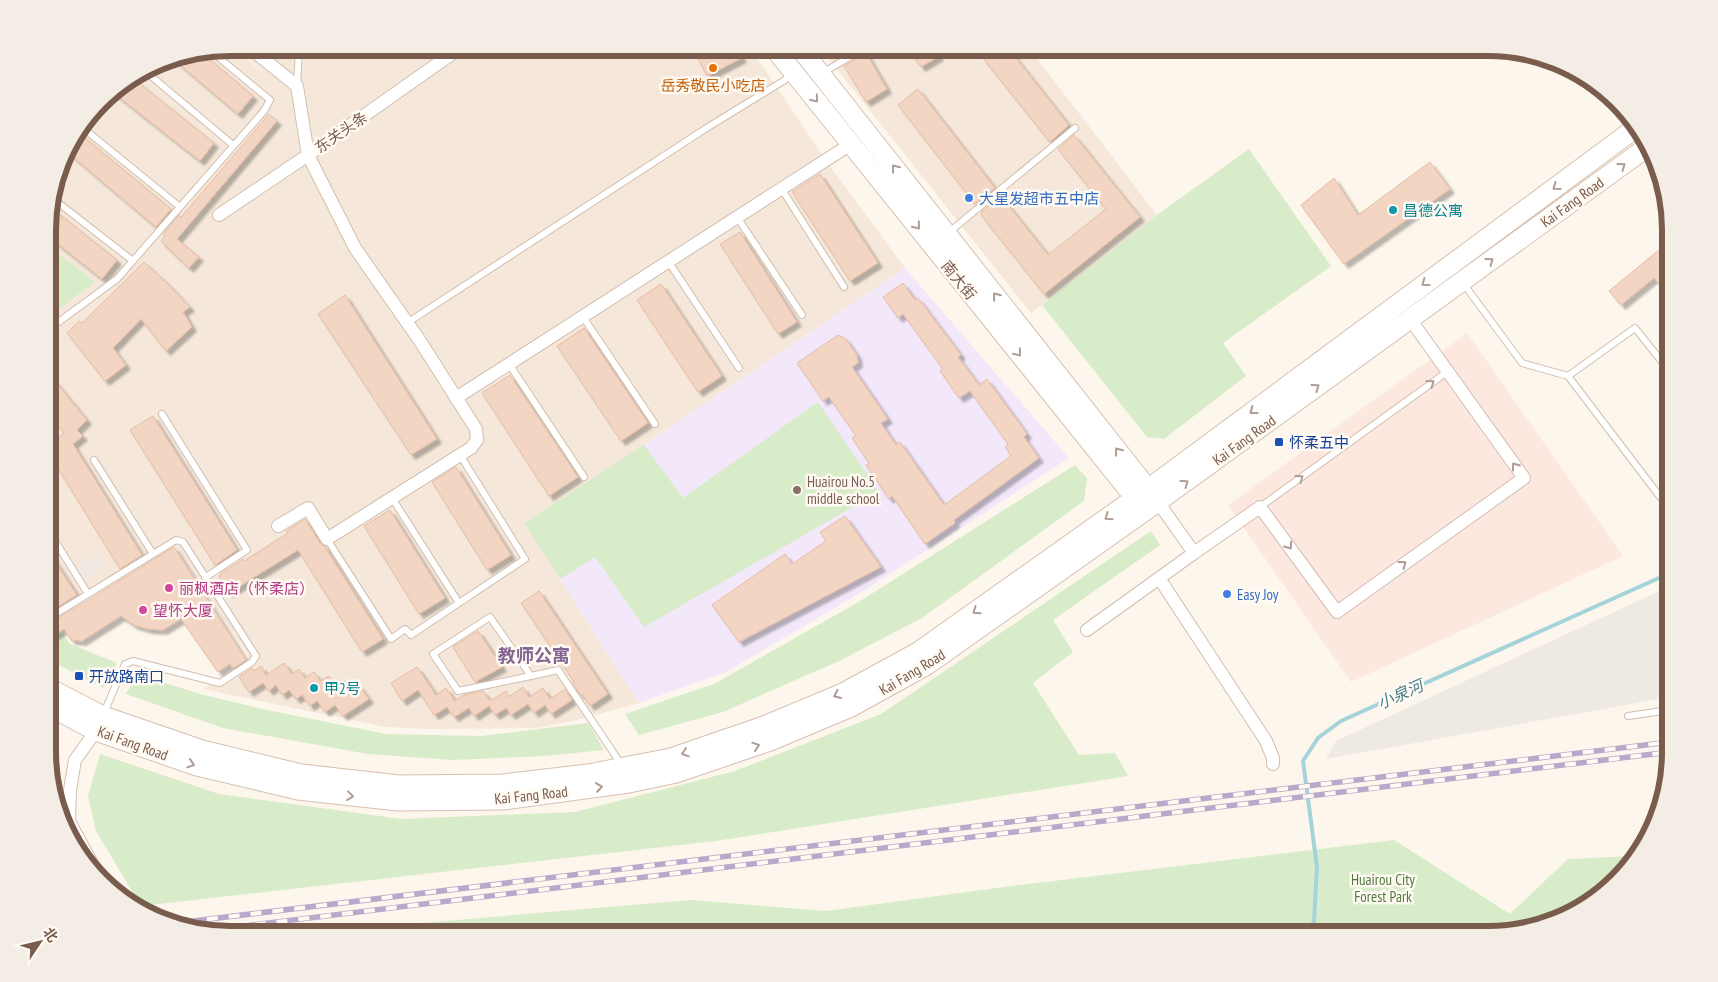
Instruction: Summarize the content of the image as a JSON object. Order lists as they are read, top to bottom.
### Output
{
  "streets": {
    "main road": ["Kai Fang Road", "南大街"],
    "street": ["东关头条"]
  },
  "crossings": [
    ["Kai Fang Road", "南大街"]
  ],
  "districts": ["教师公寓"],
  "water": ["小泉河"],
  "parks": ["Huairou City Forest Park"],
  "places": {
    "other": [
      "岳秀敬民小吃店",
      "大星发超市五中店",
      "昌德公寓",
      "Huairou No.5 middle school",
      "丽枫酒店（怀柔店）",
      "Easy Joy",
      "望怀大厦",
      "甲2号"
    ],
    "transit": ["怀柔五中", "开放路南口"]
  },
  "north": "top right"
}
